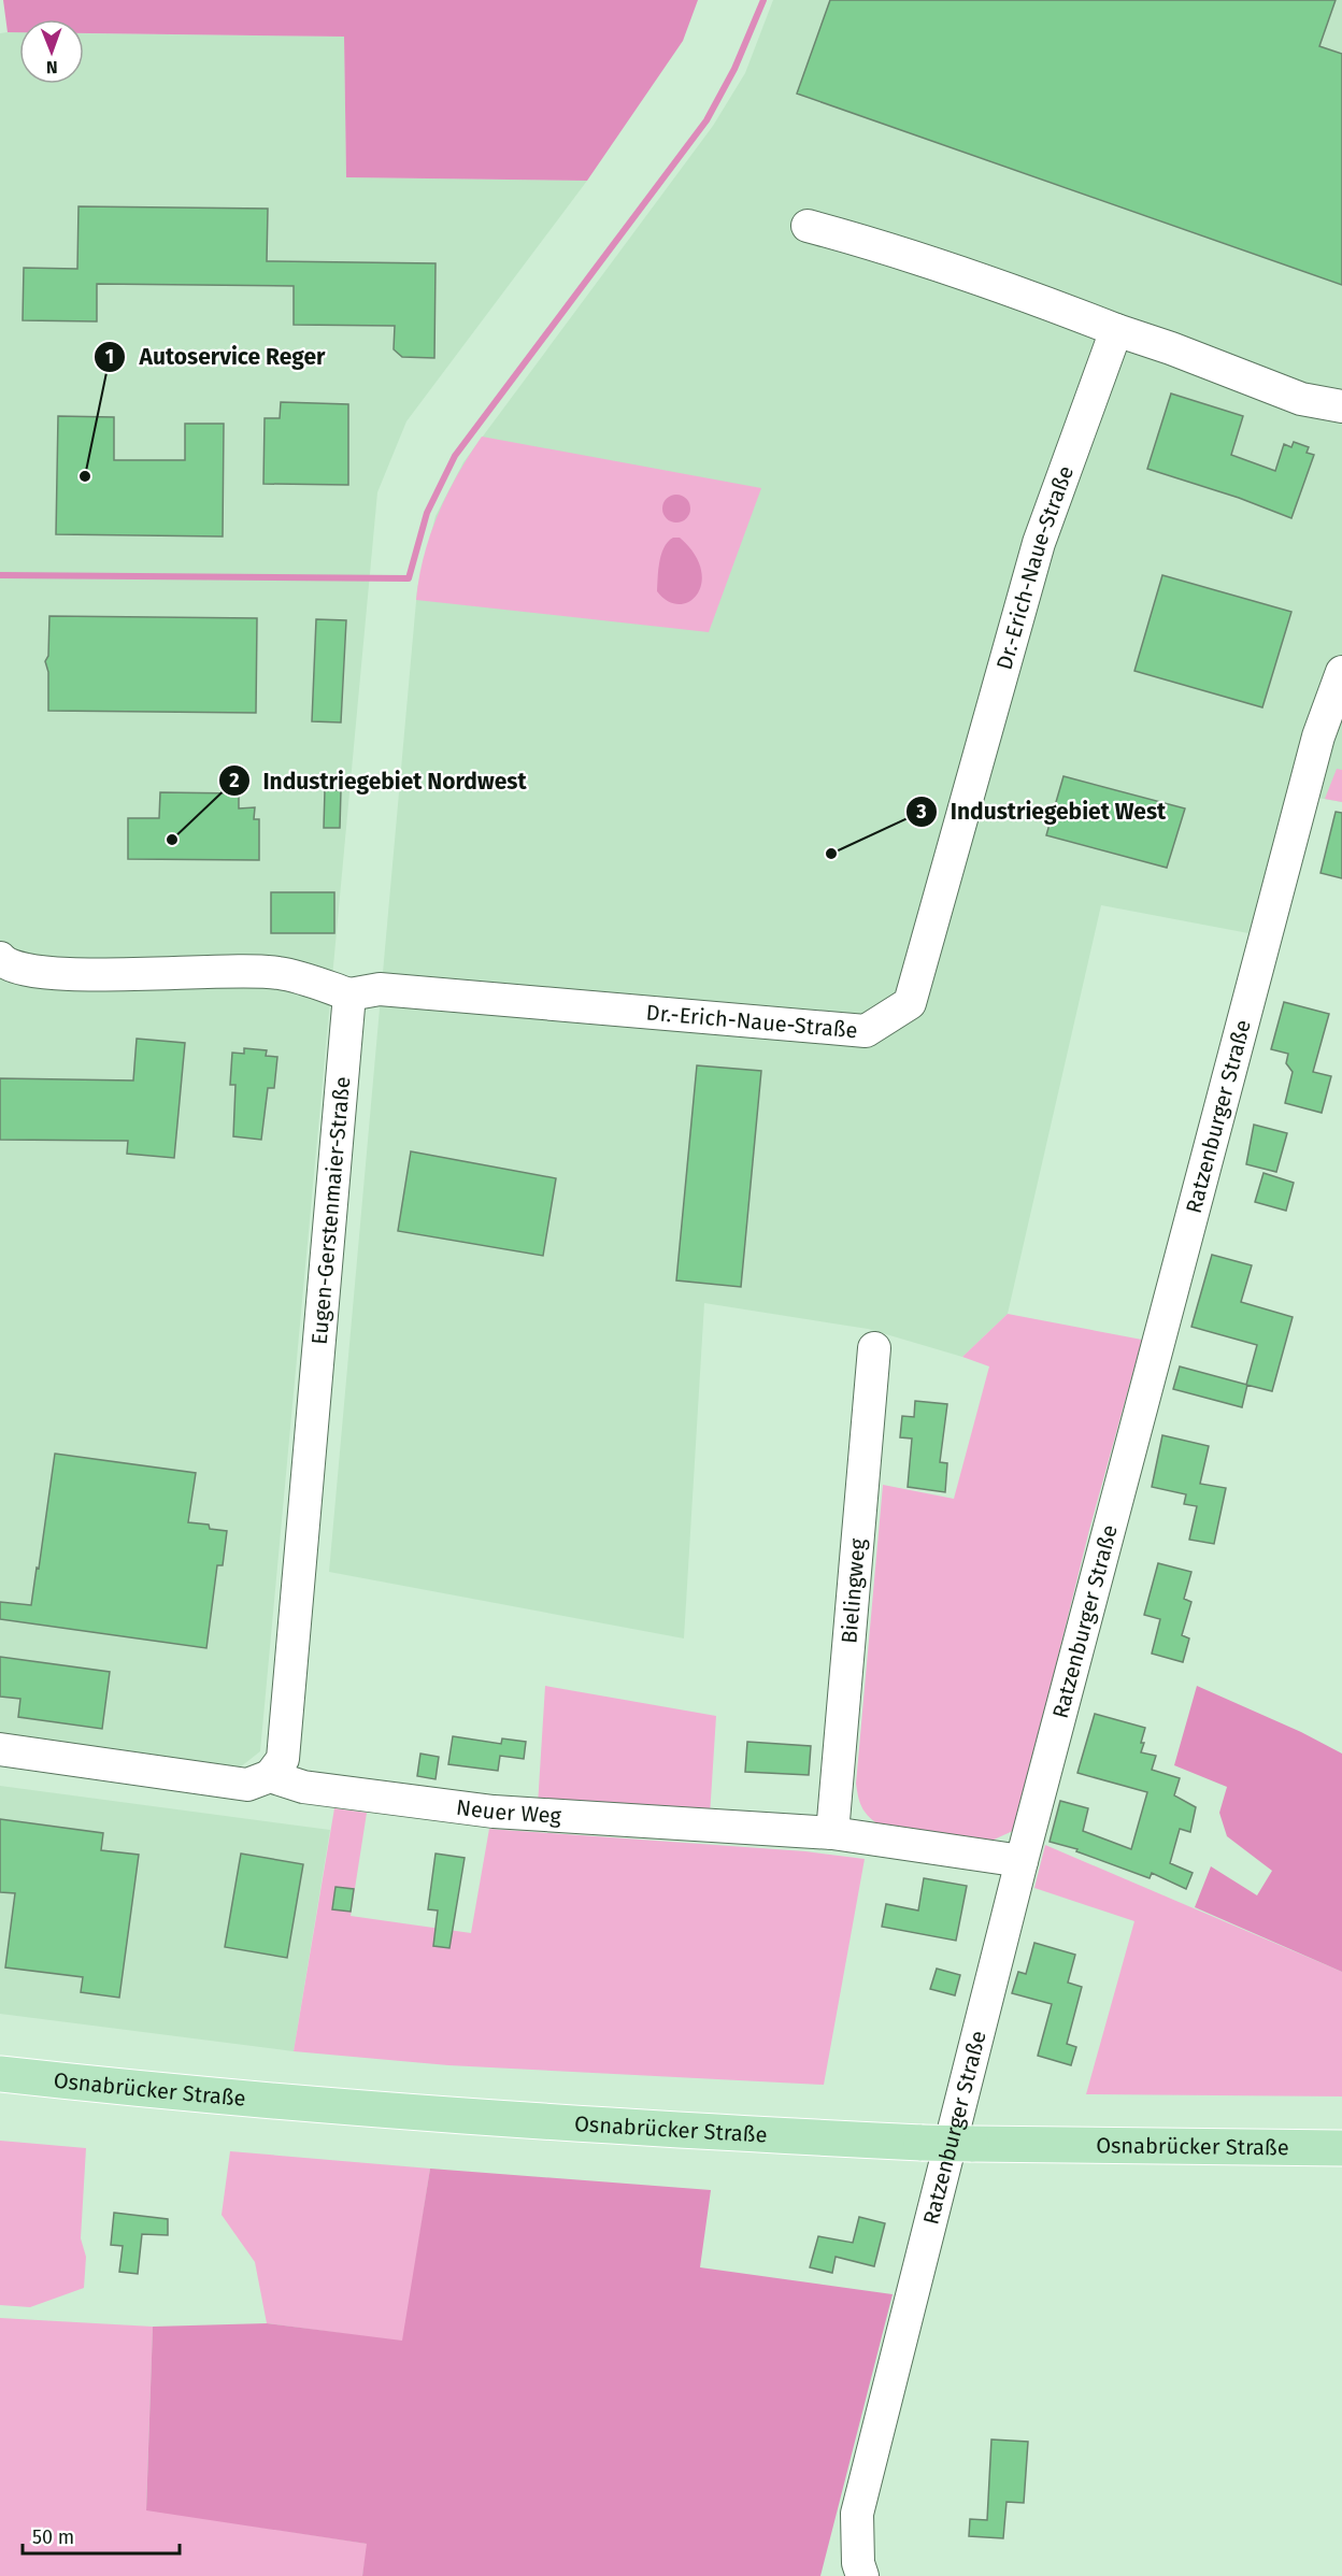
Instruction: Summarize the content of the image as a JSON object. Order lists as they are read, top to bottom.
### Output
{
  "streets": {
    "main road": ["Osnabrücker Straße"],
    "street": [
      "Dr.-Erich-Naue-Straße",
      "Ratzenburger Straße",
      "Eugen-Gerstenmaier-Straße",
      "Bielingweg",
      "Neuer Weg"
    ]
  },
  "crossings": [
    ["Dr.-Erich-Naue-Straße", "Eugen-Gerstenmaier-Straße"],
    ["Ratzenburger Straße", "Neuer Weg"],
    ["Eugen-Gerstenmaier-Straße", "Neuer Weg"],
    ["Bielingweg", "Neuer Weg"]
  ],
  "places": ["Autoservice Reger", "Industriegebiet Nordwest", "Industriegebiet West"],
  "scale_bar": "50 m",
  "north": "bottom"
}
